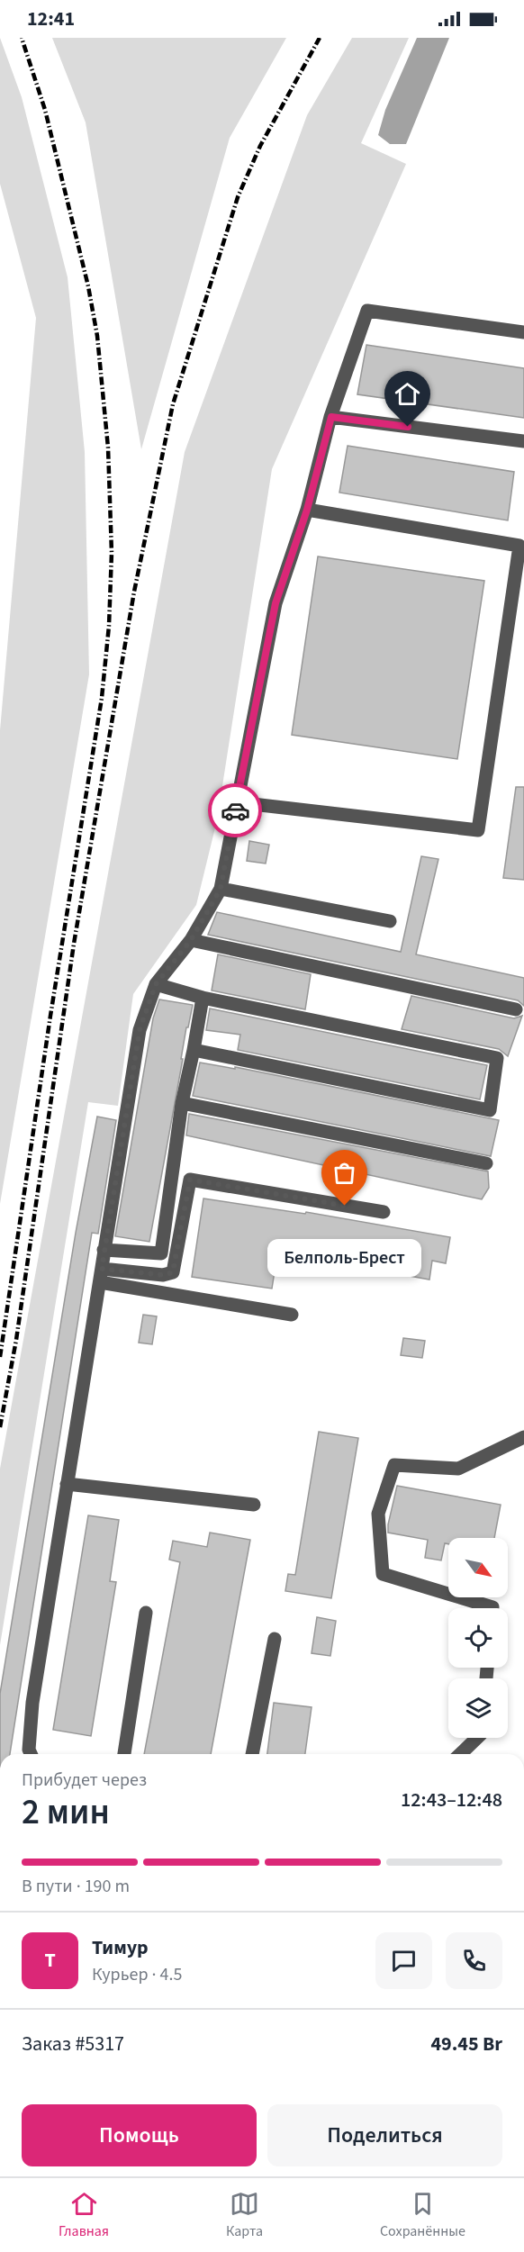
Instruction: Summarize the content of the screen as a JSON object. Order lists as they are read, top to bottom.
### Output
{
  "places": ["Белполь-Брест"],
  "north": "bottom right",
  "page": {
    "status": "12:41",
    "bubble": "Белполь-Брест",
    "heading": ["2 мин", "Прибудет через", "12:43–12:48"],
    "panel": [
      "Тимур",
      "Курьер · 4.5",
      "Заказ #5317",
      "49.45 Br"
    ],
    "bar": "В пути · 190 m",
    "round": "Т",
    "buttons": ["Помощь", "Поделиться"],
    "tabs": ["Главная", "Карта", "Сохранённые"]
  }
}
